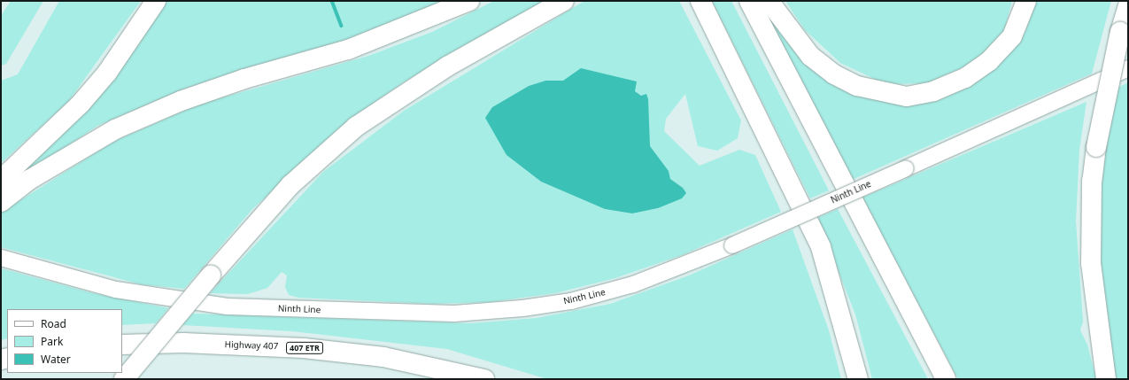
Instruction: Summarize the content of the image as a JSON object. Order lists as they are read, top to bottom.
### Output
{
  "streets": {
    "highway": ["Highway 407", "407 ETR"],
    "main road": ["Ninth Line"]
  },
  "legend": ["Road", "Park", "Water"]
}
